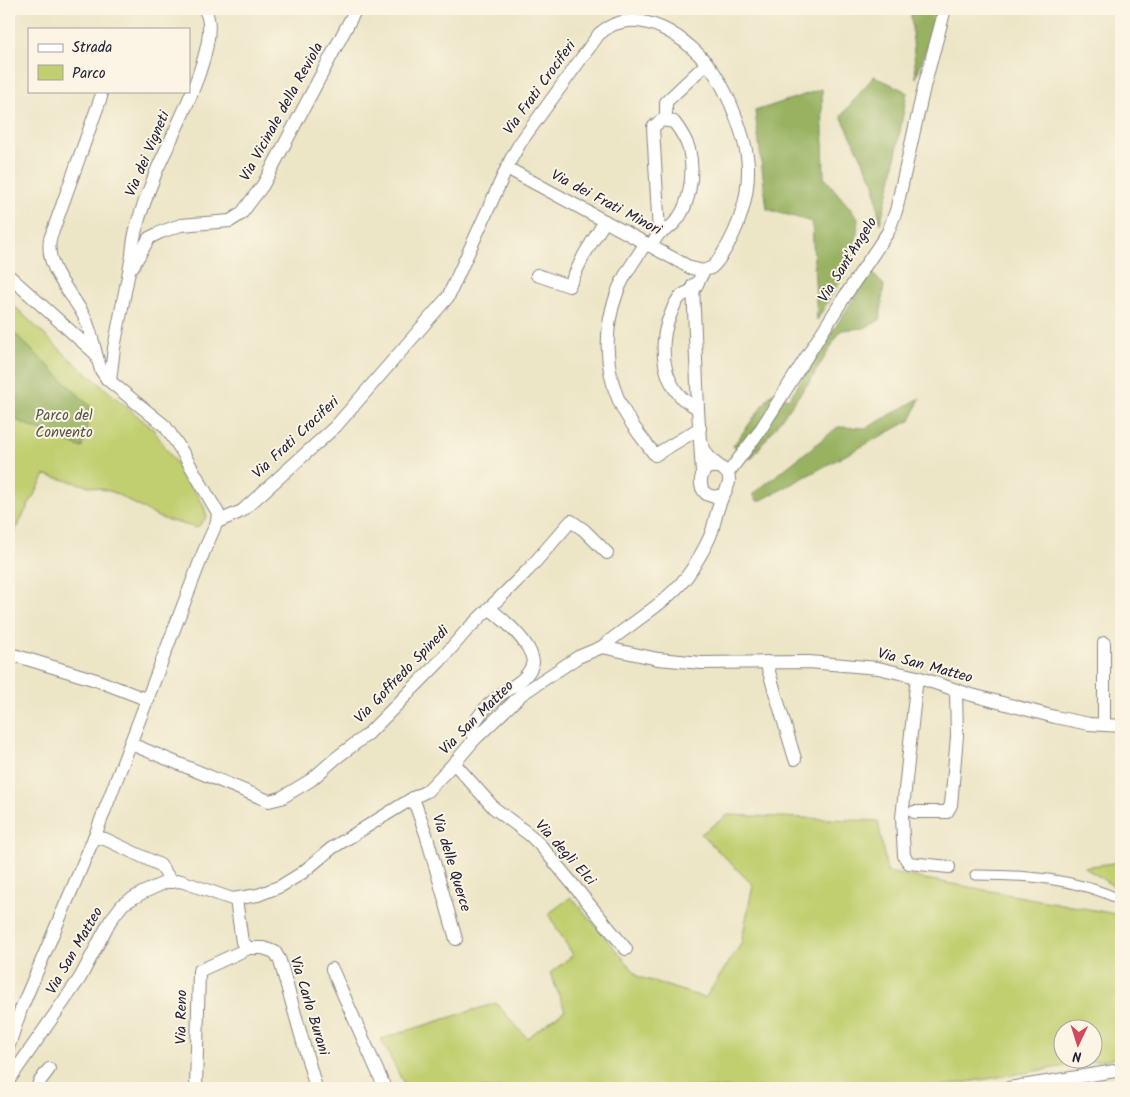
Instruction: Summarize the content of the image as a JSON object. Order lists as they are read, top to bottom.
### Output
{
  "streets": {
    "street": [
      "Via Frati Crociferi",
      "Via Vicinale della Reviola",
      "Via dei Vigneti",
      "Via dei Frati Minori",
      "Via Sant'Angelo",
      "Via San Matteo",
      "Via Goffredo Spinedi",
      "Via degli Elci",
      "Via delle Querce",
      "Via Carlo Burani",
      "Via Reno"
    ]
  },
  "crossings": [
    ["Via Frati Crociferi", "Via dei Frati Minori"],
    ["Via Vicinale della Reviola", "Via dei Vigneti"],
    ["Via Sant'Angelo", "Via San Matteo"],
    ["Via San Matteo", "Via degli Elci"],
    ["Via San Matteo", "Via delle Querce"],
    ["Via Carlo Burani", "Via Reno"]
  ],
  "parks": ["Parco del Convento"],
  "legend": ["Strada", "Parco"],
  "north": "bottom"
}
